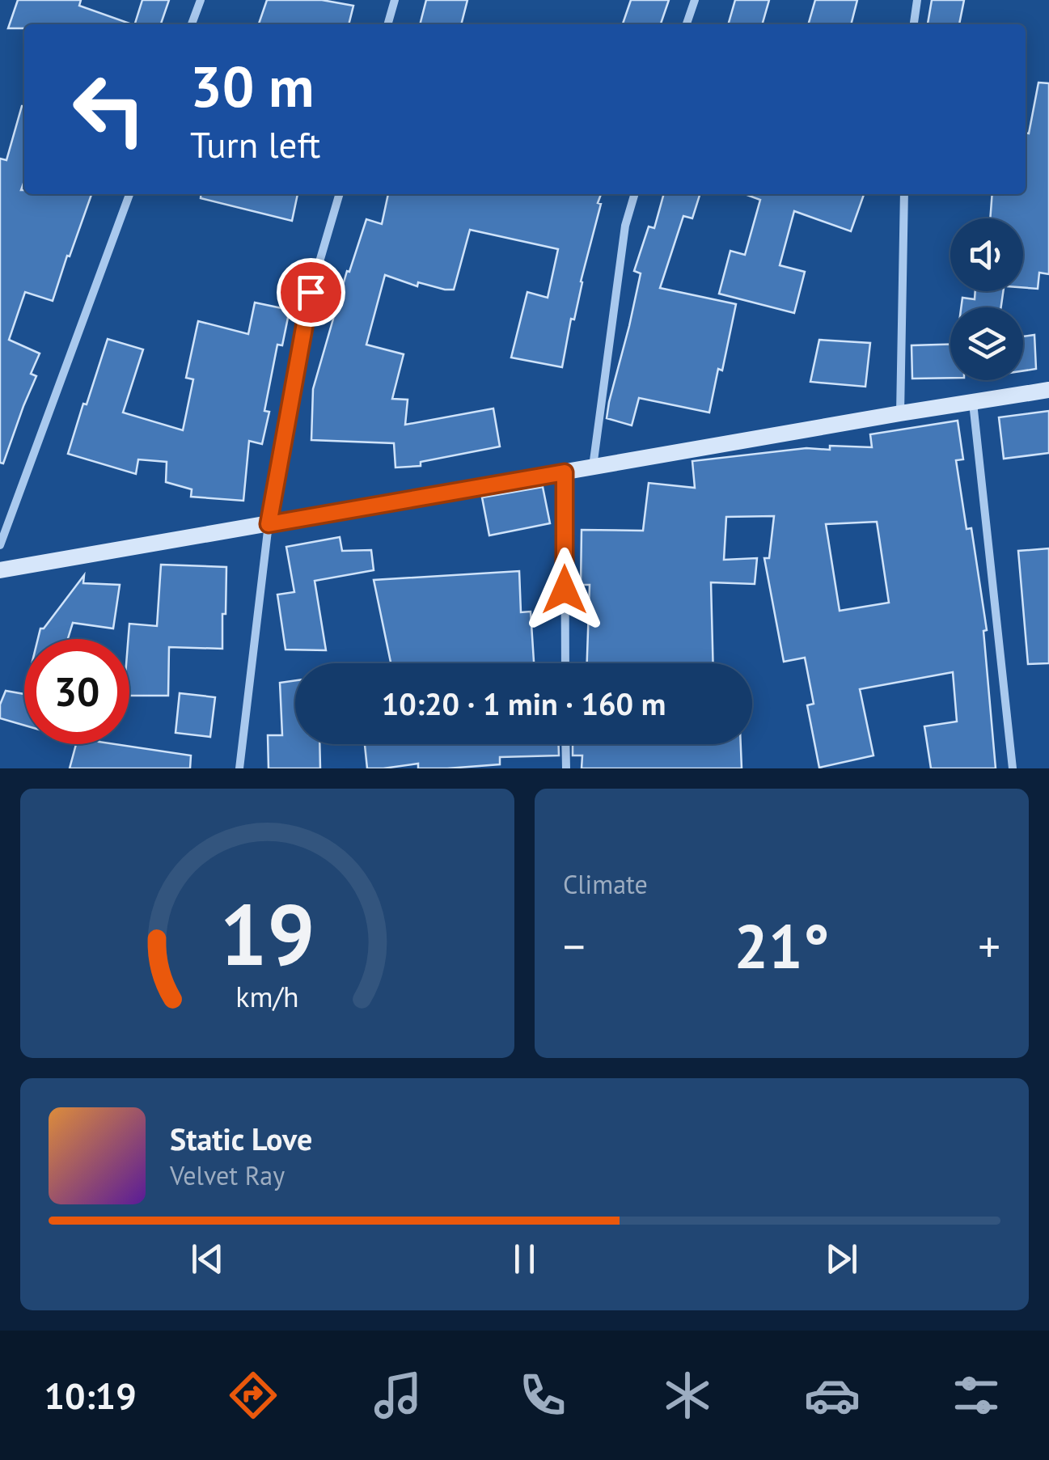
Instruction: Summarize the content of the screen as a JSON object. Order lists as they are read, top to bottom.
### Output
{
  "page": {
    "turn": ["30 m", "Turn left"],
    "limit": "30",
    "trip": "10:20 · 1 min · 160 m",
    "tile": "Climate",
    "heat": ["−", "21°", "+"],
    "song": ["Static Love", "Velvet Ray"],
    "tabs": "10:19",
    "gauge": ["19", "km/h"]
  }
}
